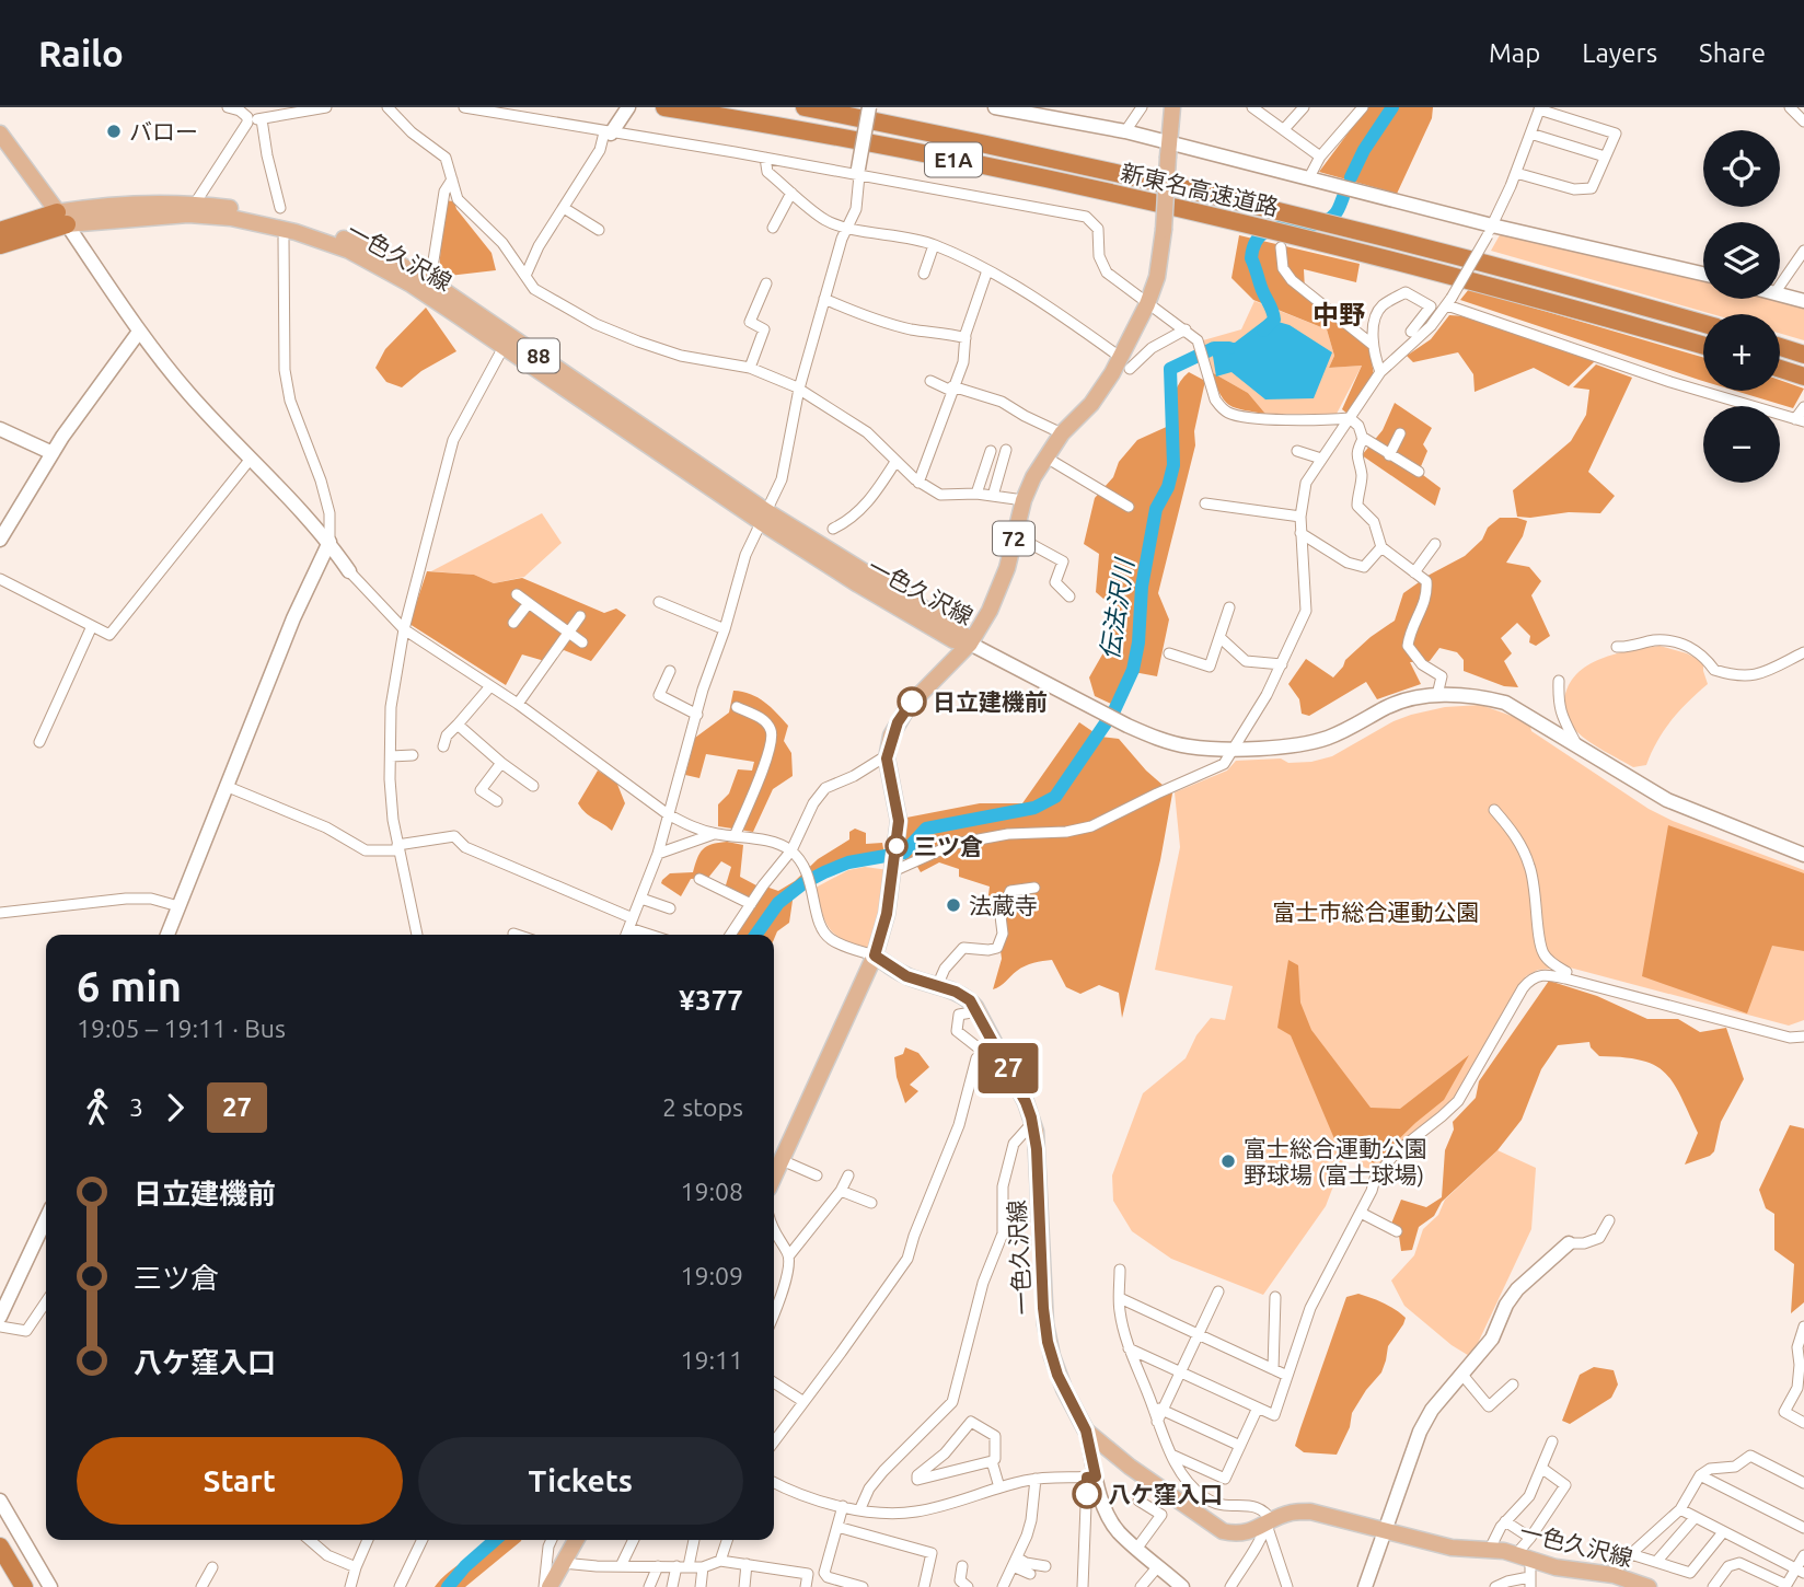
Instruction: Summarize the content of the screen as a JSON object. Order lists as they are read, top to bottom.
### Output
{
  "streets": {
    "highway": ["E1A", "新東名高速道路"],
    "main road": ["一色久沢線", "88", "72"]
  },
  "crossings": [
    ["一色久沢線", "72"]
  ],
  "districts": ["中野"],
  "water": ["伝法沢川"],
  "parks": ["富士市総合運動公園"],
  "places": [
    "バロー",
    "日立建機前",
    "三ツ倉",
    "法蔵寺",
    "富士総合運動公園 野球場 (富士球場)",
    "八ケ窪入口"
  ],
  "lines": ["bus line 27"],
  "page": {
    "header": "Railo",
    "nav": ["Map", "Layers", "Share"],
    "on_map": "27",
    "map_buttons": ["+", "−"],
    "heading": ["6 min", "19:05 – 19:11 · Bus", "¥377"],
    "legs": ["3", "27", "2 stops"],
    "list": [
      {
        "name": "日立建機前",
        "value": "19:08"
      },
      {
        "name": "三ツ倉",
        "value": "19:09"
      },
      {
        "name": "八ケ窪入口",
        "value": "19:11"
      }
    ],
    "buttons": ["Start", "Tickets"]
  }
}
